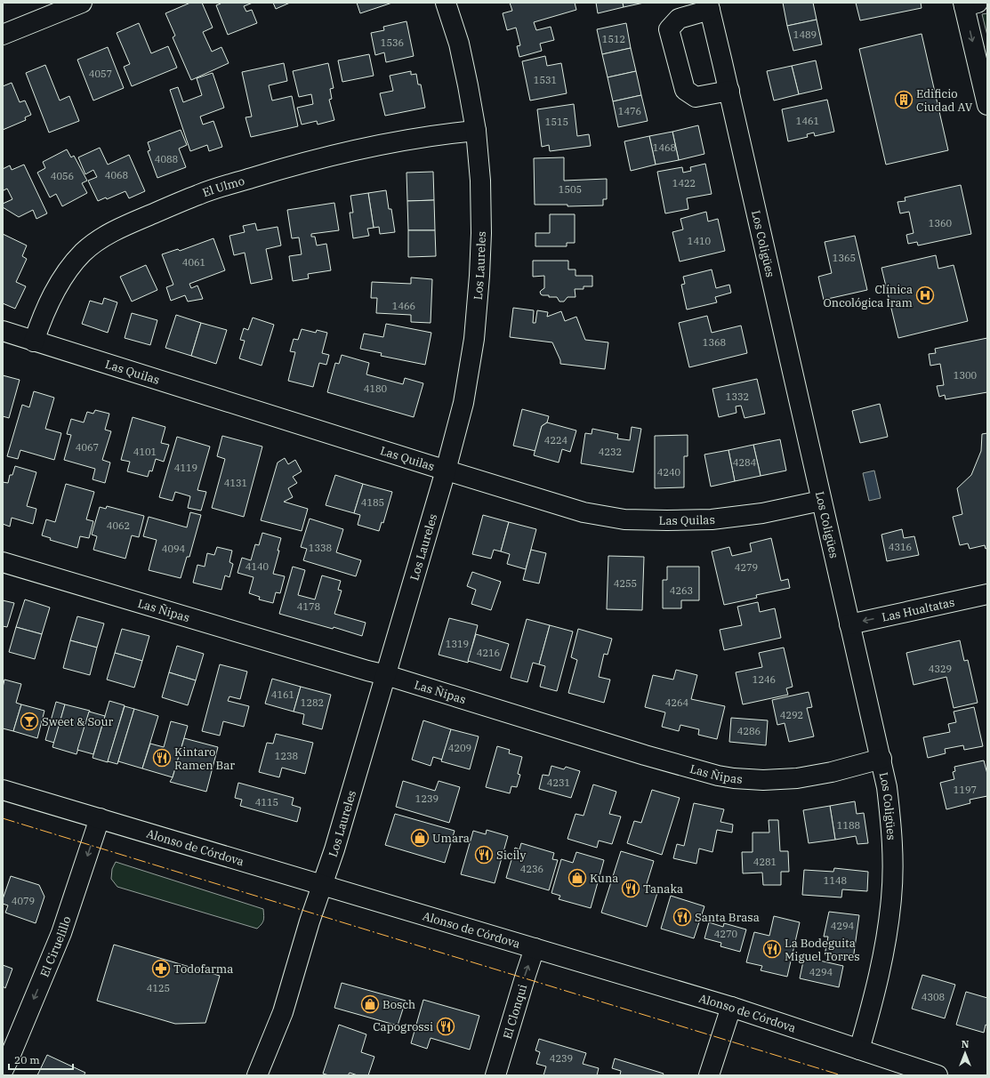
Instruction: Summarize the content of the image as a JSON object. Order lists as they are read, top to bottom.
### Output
{
  "streets": {
    "street": [
      "El Ulmo",
      "Los Coligües",
      "Los Laureles",
      "Las Quilas",
      "Las Hualtatas",
      "Las Ñipas",
      "Alonso de Córdova",
      "El Ciruelillo",
      "El Clonqui"
    ]
  },
  "crossings": [
    ["El Ulmo", "Los Laureles"],
    ["El Ulmo", "Las Quilas"],
    ["Los Coligües", "Las Quilas"],
    ["Los Coligües", "Las Hualtatas"],
    ["Los Coligües", "Las Ñipas"],
    ["Los Coligües", "Alonso de Córdova"],
    ["Los Laureles", "Las Quilas"],
    ["Los Laureles", "Las Ñipas"],
    ["Los Laureles", "Alonso de Córdova"],
    ["Alonso de Córdova", "El Ciruelillo"],
    ["Alonso de Córdova", "El Clonqui"]
  ],
  "one_way": ["Las Hualtatas", "El Ciruelillo", "El Clonqui"],
  "places": {
    "building": ["Edificio Ciudad AV"],
    "hospital": ["Clínica Oncológica Iram"],
    "bar": ["Sweet & Sour"],
    "restaurant": [
      "Kintaro Ramen Bar",
      "Sicily",
      "Tanaka",
      "Santa Brasa",
      "La Bodeguita Miguel Torres",
      "Capogrossi"
    ],
    "shop": ["Umara", "Kuna", "Bosch"],
    "pharmacy": ["Todofarma"]
  },
  "house_numbers": [
    "1489",
    "1512",
    "1536",
    "4057",
    "1531",
    "1476",
    "1461",
    "1515",
    "1468",
    "4088",
    "4068",
    "4056",
    "1422",
    "1505",
    "1360",
    "1410",
    "1365",
    "4061",
    "1466",
    "1368",
    "1300",
    "4180",
    "1332",
    "4224",
    "4067",
    "4101",
    "4232",
    "4284",
    "4119",
    "4240",
    "4131",
    "4185",
    "4062",
    "4316",
    "1338",
    "4094",
    "4140",
    "4279",
    "4255",
    "4263",
    "4178",
    "1319",
    "4216",
    "4329",
    "1246",
    "4161",
    "1282",
    "4264",
    "4292",
    "4286",
    "4209",
    "1238",
    "4231",
    "1197",
    "1239",
    "4115",
    "1188",
    "4281",
    "4236",
    "1148",
    "4079",
    "4294",
    "4270",
    "4294",
    "4125",
    "4308",
    "4239"
  ],
  "scale_bar": "20 m",
  "north": "top"
}
